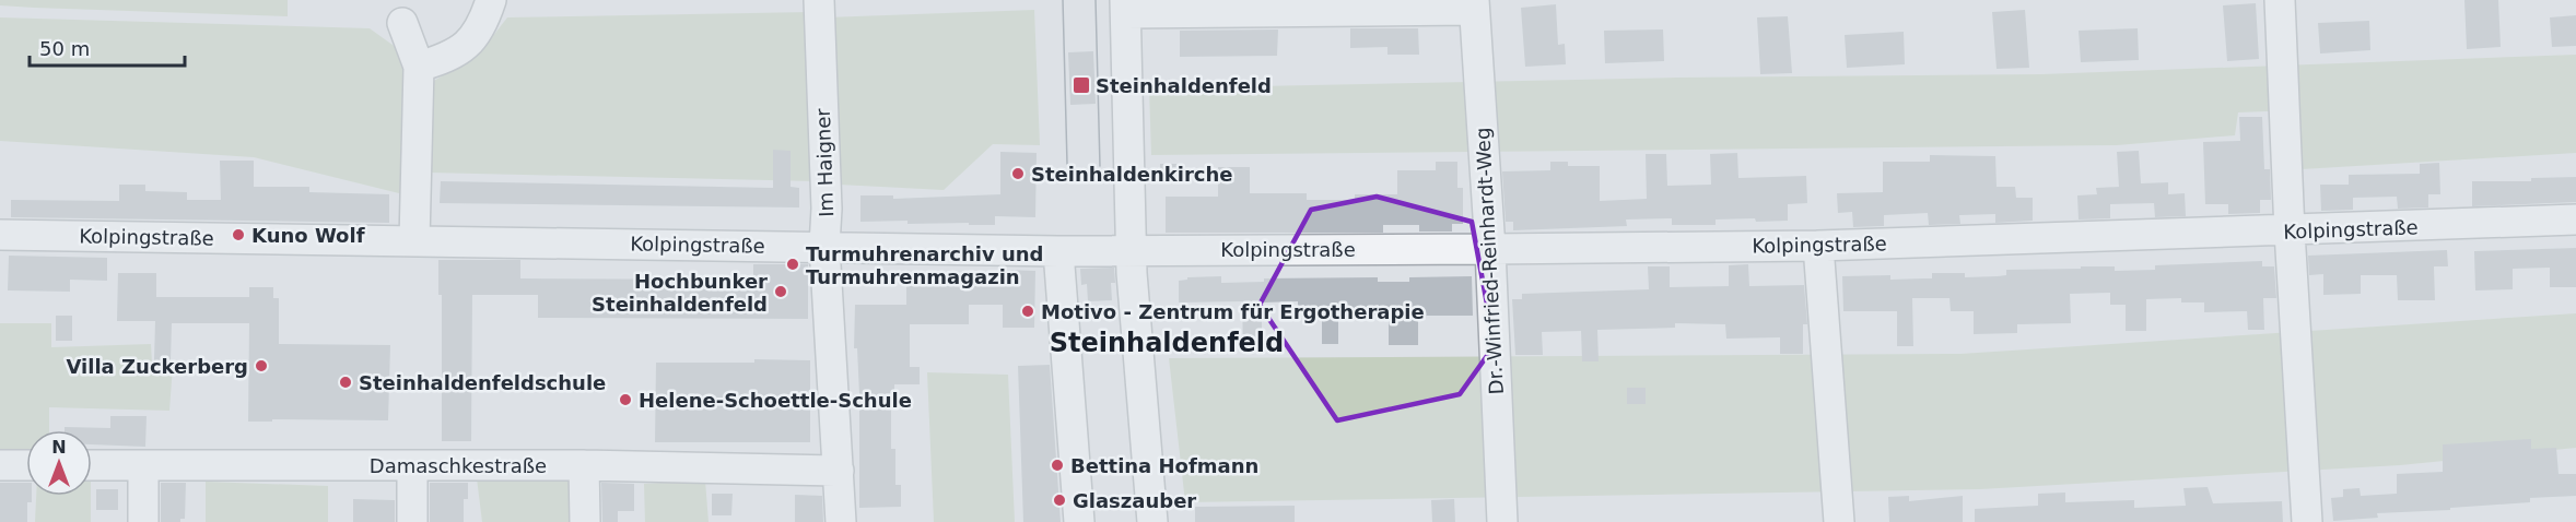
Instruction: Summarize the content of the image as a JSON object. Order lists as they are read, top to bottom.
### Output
{
  "streets": {
    "street": [
      "Im Haigner",
      "Kolpingstraße",
      "Dr.-Winfried-Reinhardt-Weg",
      "Damaschkestraße"
    ]
  },
  "crossings": [
    ["Im Haigner", "Kolpingstraße"],
    ["Im Haigner", "Damaschkestraße"],
    ["Kolpingstraße", "Dr.-Winfried-Reinhardt-Weg"]
  ],
  "districts": ["Steinhaldenfeld"],
  "places": {
    "transit": ["Steinhaldenfeld"],
    "other": [
      "Steinhaldenkirche",
      "Kuno Wolf",
      "Turmuhrenarchiv und Turmuhrenmagazin",
      "Hochbunker Steinhaldenfeld",
      "Motivo - Zentrum für Ergotherapie",
      "Villa Zuckerberg",
      "Steinhaldenfeldschule",
      "Helene-Schoettle-Schule",
      "Bettina Hofmann",
      "Glaszauber"
    ]
  },
  "scale_bar": "50 m",
  "north": "top"
}
